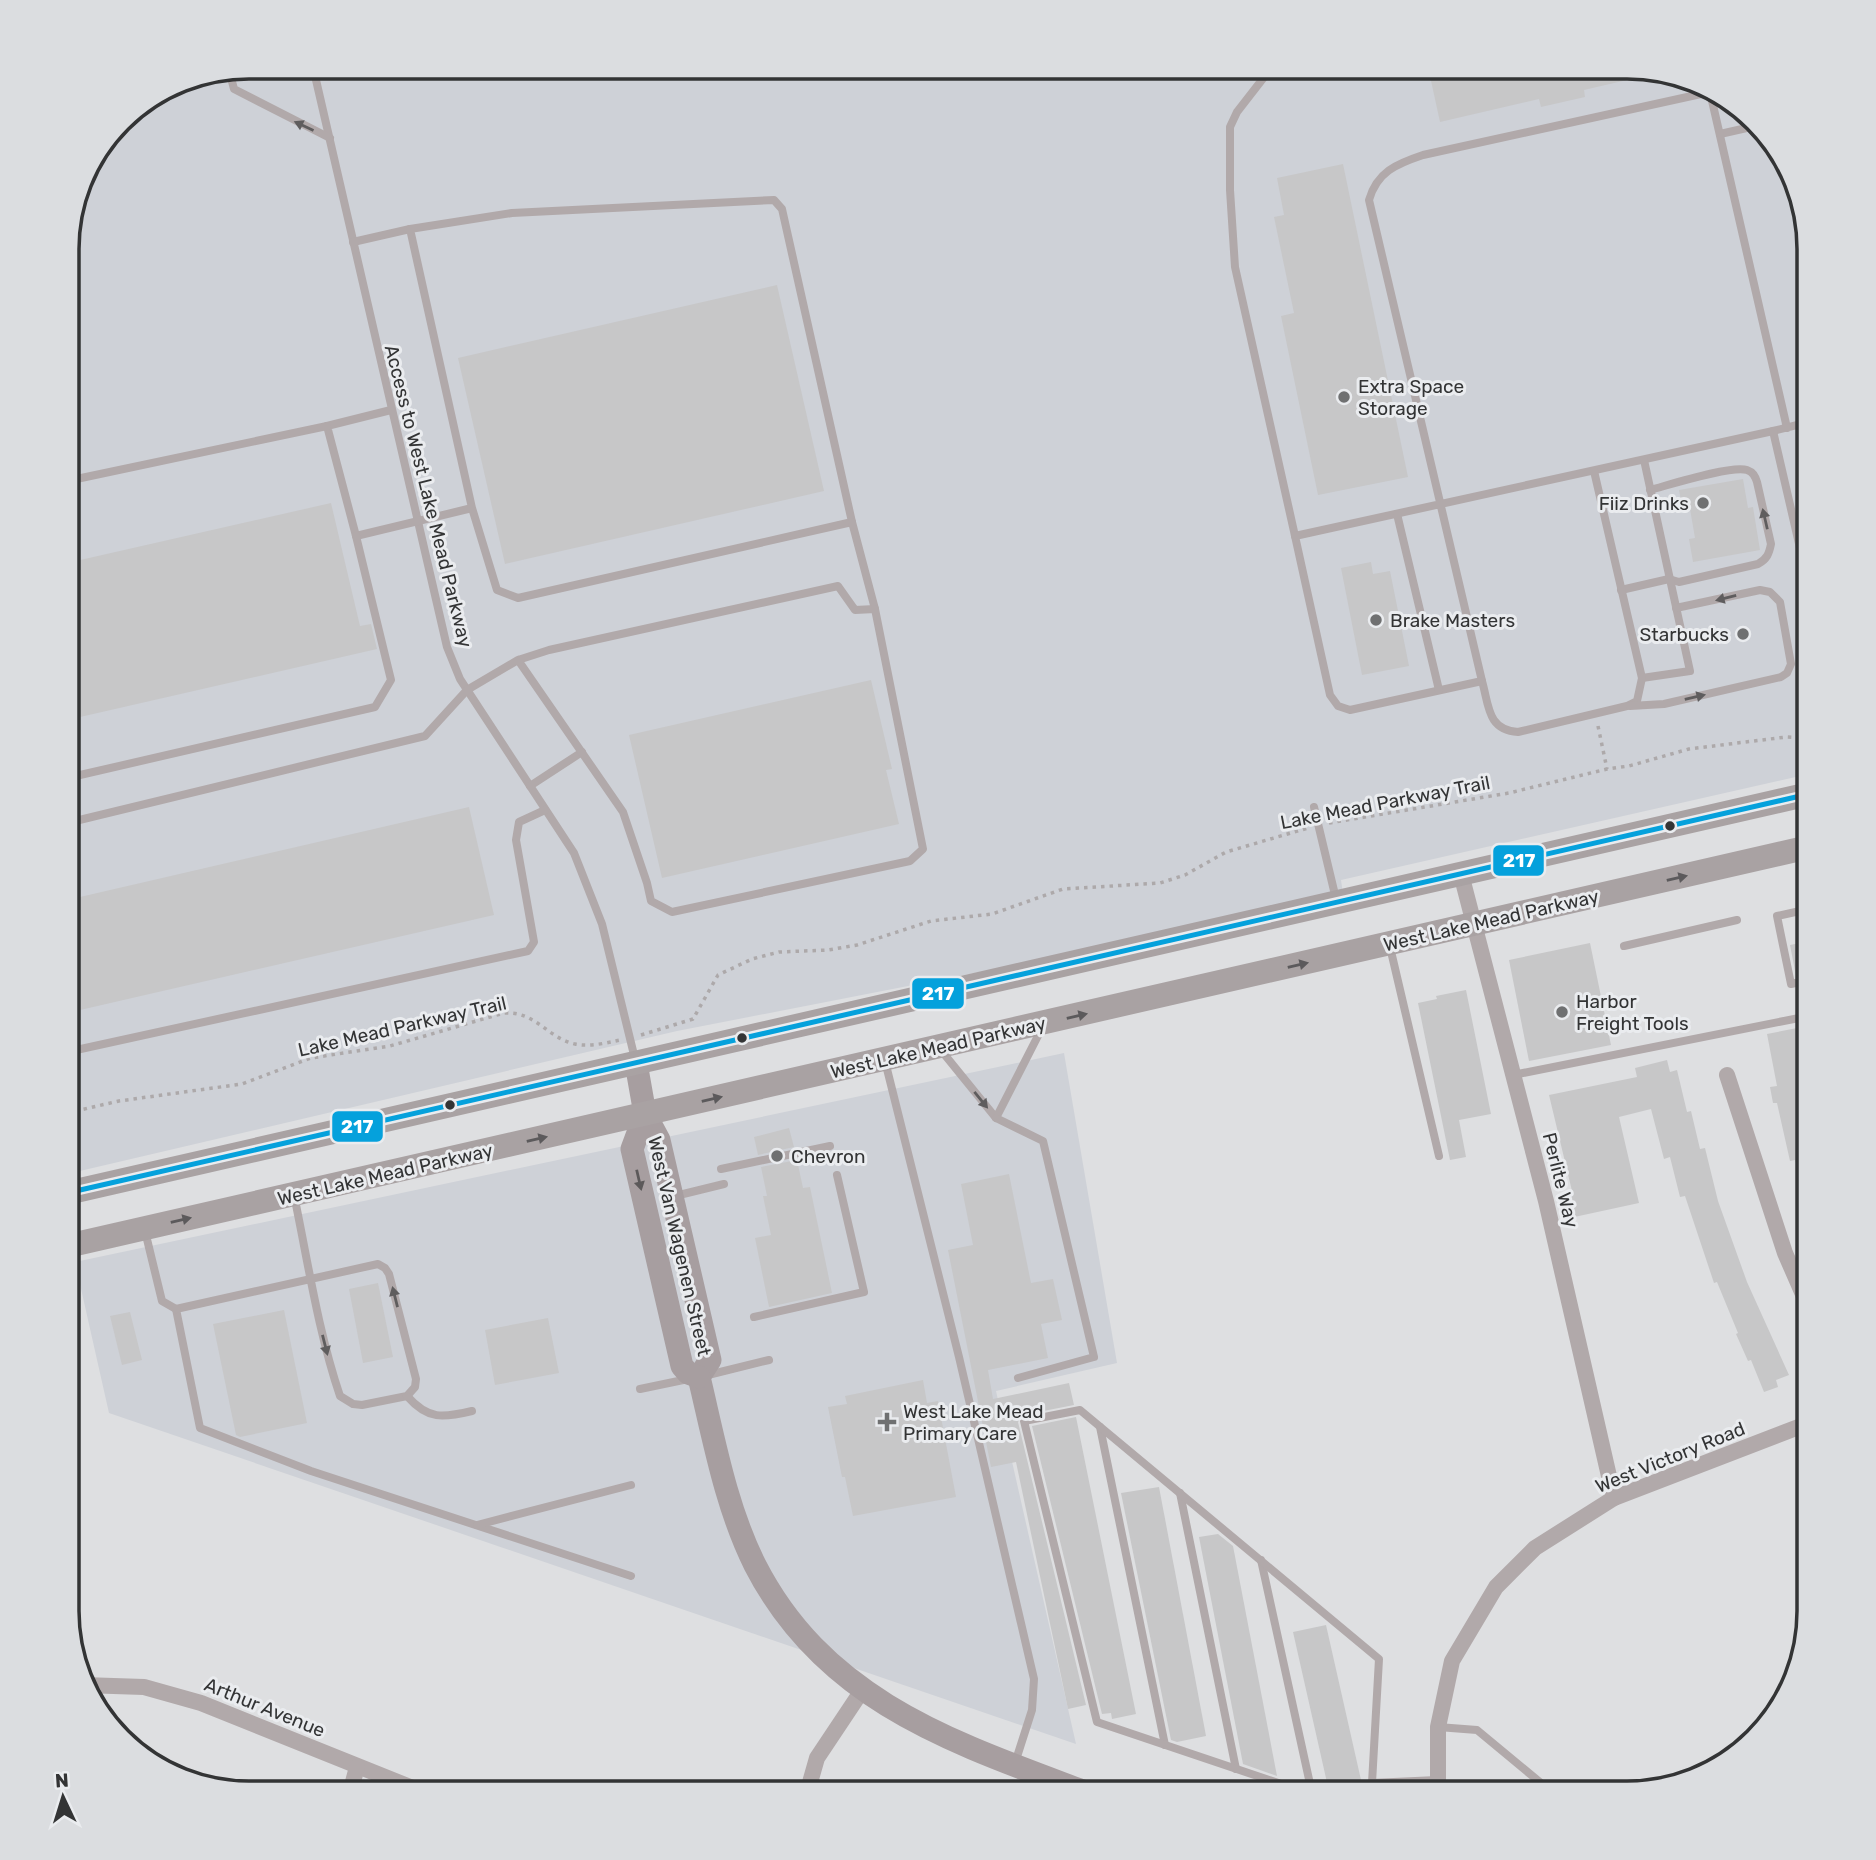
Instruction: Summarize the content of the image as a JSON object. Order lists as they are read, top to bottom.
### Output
{
  "streets": {
    "main road": ["West Lake Mead Parkway", "West Van Wagenen Street"],
    "street": ["Perlite Way", "West Victory Road", "Arthur Avenue"],
    "lane": ["Access to West Lake Mead Parkway"],
    "path": ["Lake Mead Parkway Trail"]
  },
  "crossings": [
    ["Access to West Lake Mead Parkway", "Lake Mead Parkway Trail"],
    ["Access to West Lake Mead Parkway", "West Van Wagenen Street"],
    ["West Lake Mead Parkway", "Perlite Way"],
    ["West Lake Mead Parkway", "West Van Wagenen Street"],
    ["Perlite Way", "West Victory Road"]
  ],
  "places": {
    "other": [
      "Extra Space Storage",
      "Fiiz Drinks",
      "Brake Masters",
      "Starbucks",
      "Harbor Freight Tools",
      "Chevron"
    ],
    "health": ["West Lake Mead Primary Care"]
  },
  "lines": ["transit line 217"],
  "north": "top"
}
